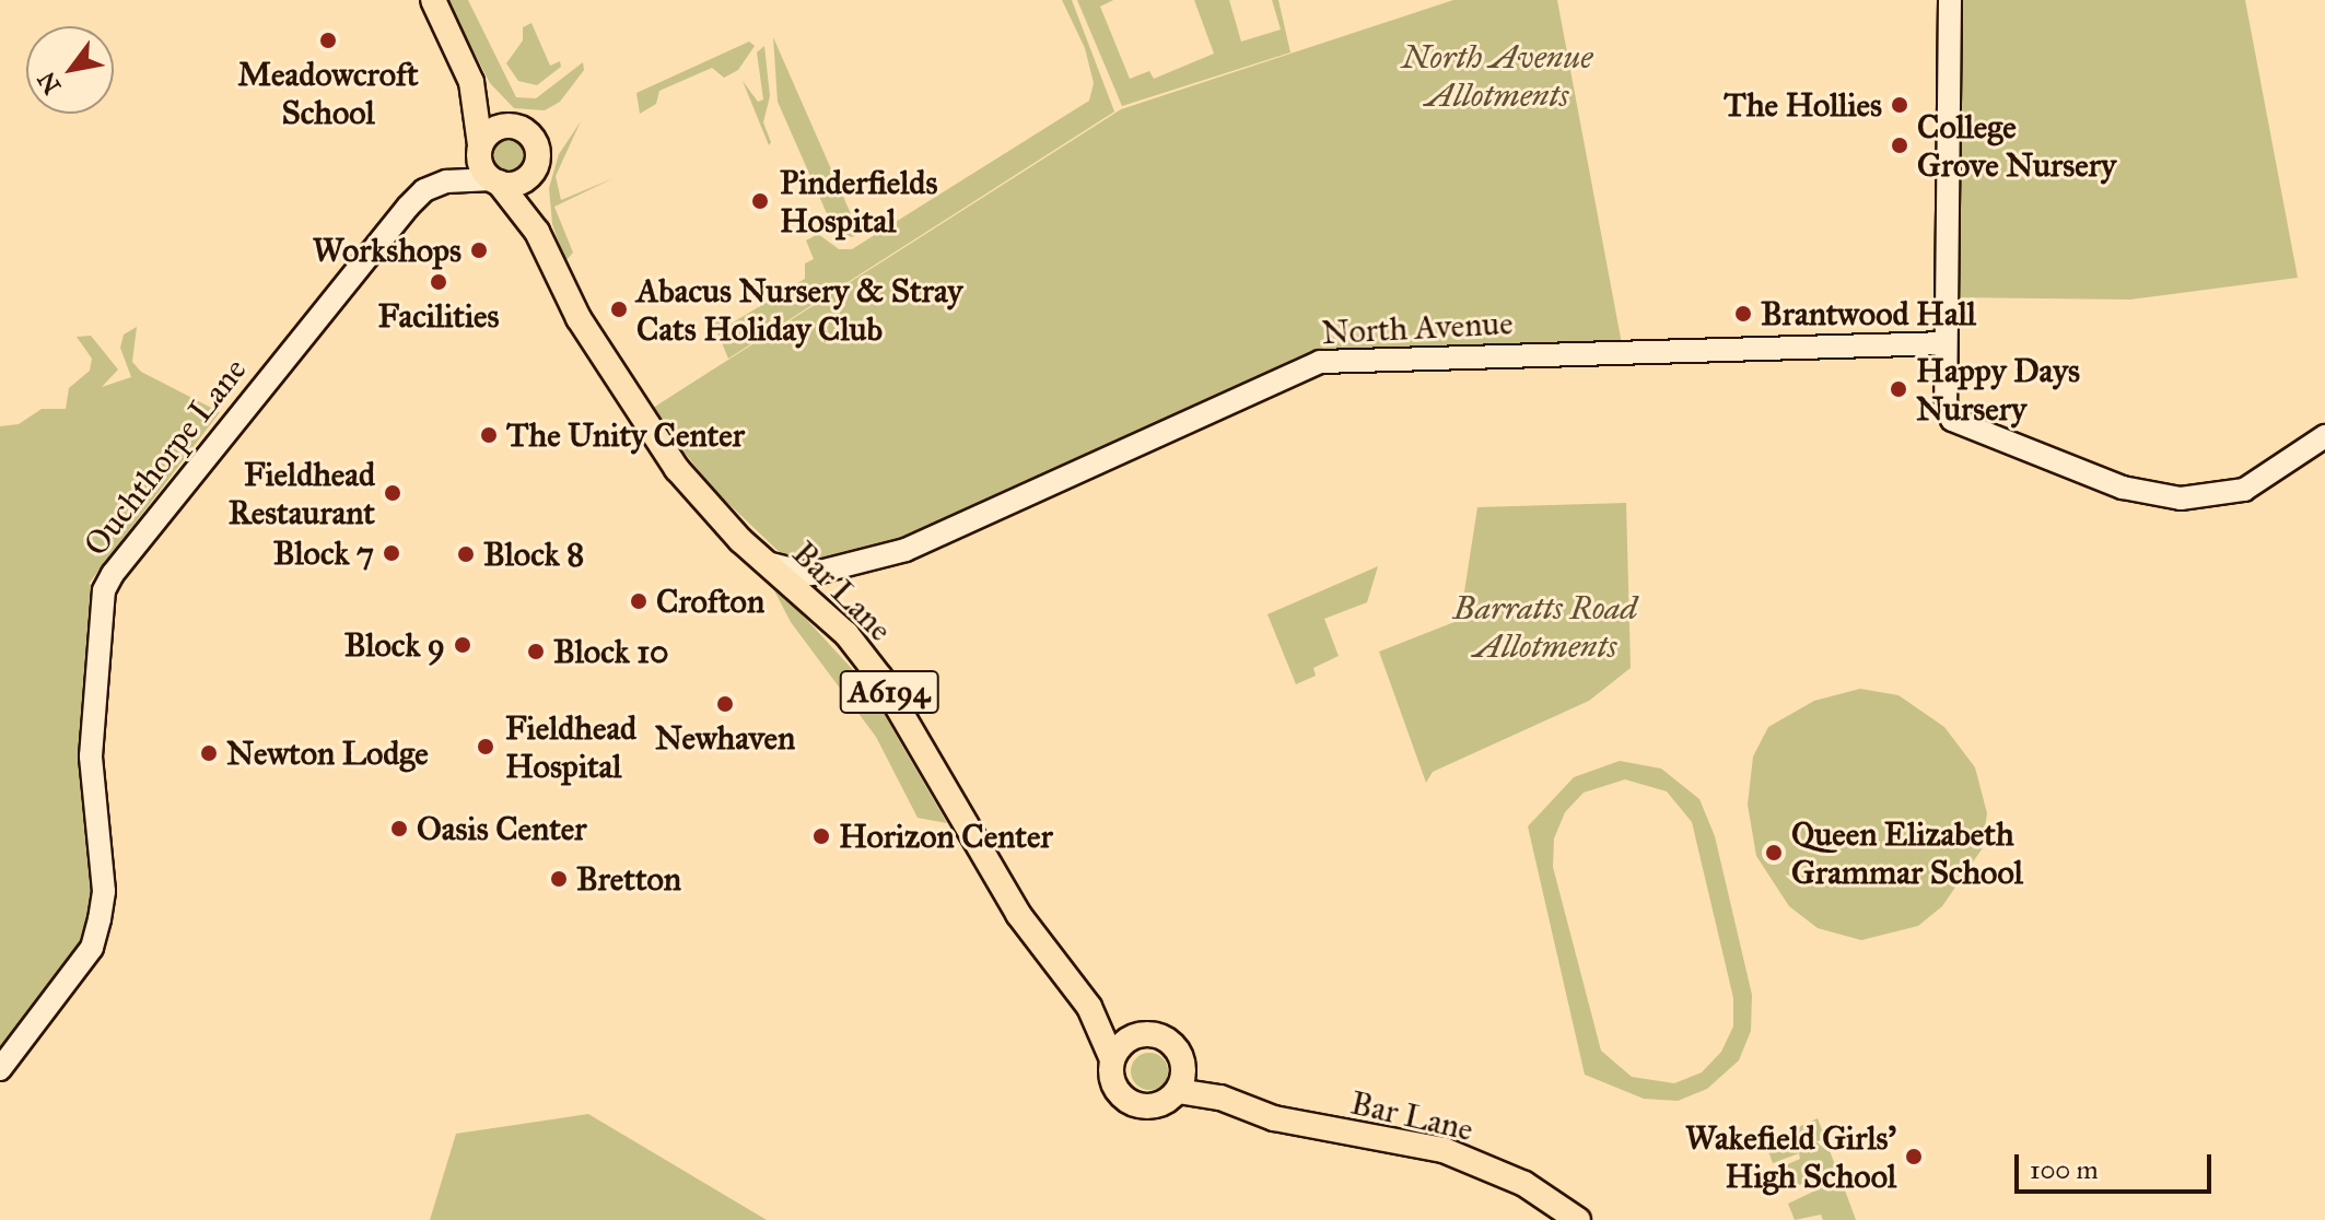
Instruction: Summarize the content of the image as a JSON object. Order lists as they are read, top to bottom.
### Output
{
  "streets": {
    "main road": ["Bar Lane", "A6194"],
    "street": ["North Avenue", "Ouchthorpe Lane"]
  },
  "crossings": [
    ["North Avenue", "Bar Lane"],
    ["Ouchthorpe Lane", "Bar Lane"],
    ["Ouchthorpe Lane", "A6194"],
    ["Bar Lane", "A6194"]
  ],
  "parks": ["North Avenue Allotments", "Barratts Road Allotments"],
  "places": [
    "Meadowcroft School",
    "The Hollies",
    "College Grove Nursery",
    "Pinderfields Hospital",
    "Workshops",
    "Facilities",
    "Abacus Nursery & Stray Cats Holiday Club",
    "Brantwood Hall",
    "Happy Days Nursery",
    "The Unity Center",
    "Fieldhead Restaurant",
    "Block 7",
    "Block 8",
    "Crofton",
    "Block 9",
    "Block 10",
    "Newhaven",
    "Fieldhead Hospital",
    "Newton Lodge",
    "Oasis Center",
    "Horizon Center",
    "Queen Elizabeth Grammar School",
    "Bretton",
    "Wakefield Girls' High School"
  ],
  "scale_bar": "100 m",
  "north": "bottom left"
}
